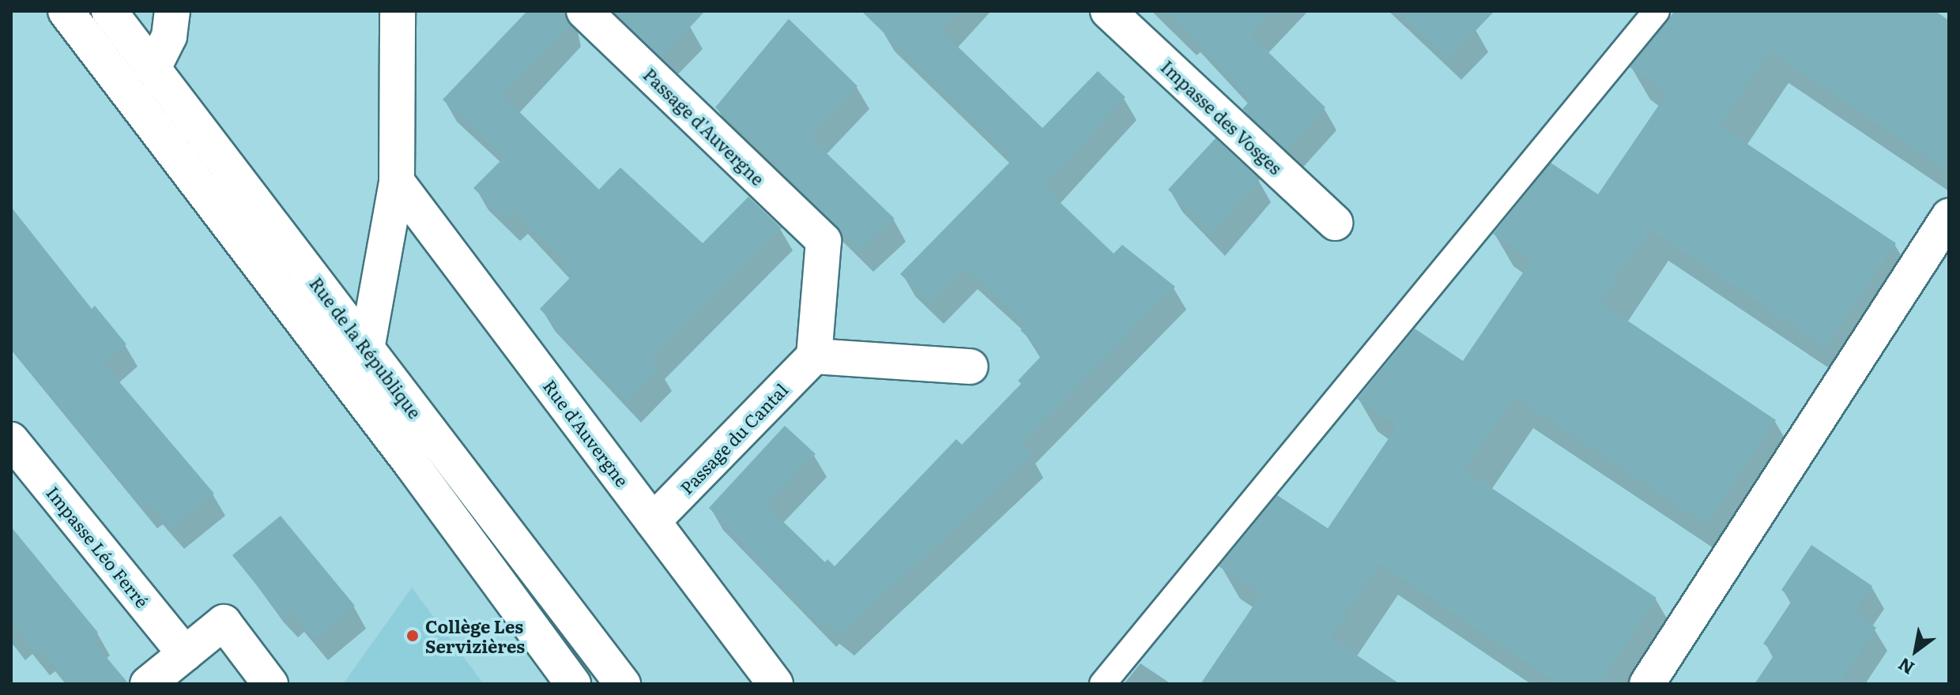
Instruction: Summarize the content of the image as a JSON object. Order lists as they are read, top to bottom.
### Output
{
  "streets": {
    "street": [
      "Impasse des Vosges",
      "Passage d'Auvergne",
      "Rue de la République",
      "Rue d'Auvergne",
      "Passage du Cantal",
      "Impasse Léo Ferré"
    ]
  },
  "crossings": [
    ["Passage d'Auvergne", "Passage du Cantal"],
    ["Rue d'Auvergne", "Passage du Cantal"]
  ],
  "places": ["Collège Les Servizières"],
  "north": "bottom left"
}
